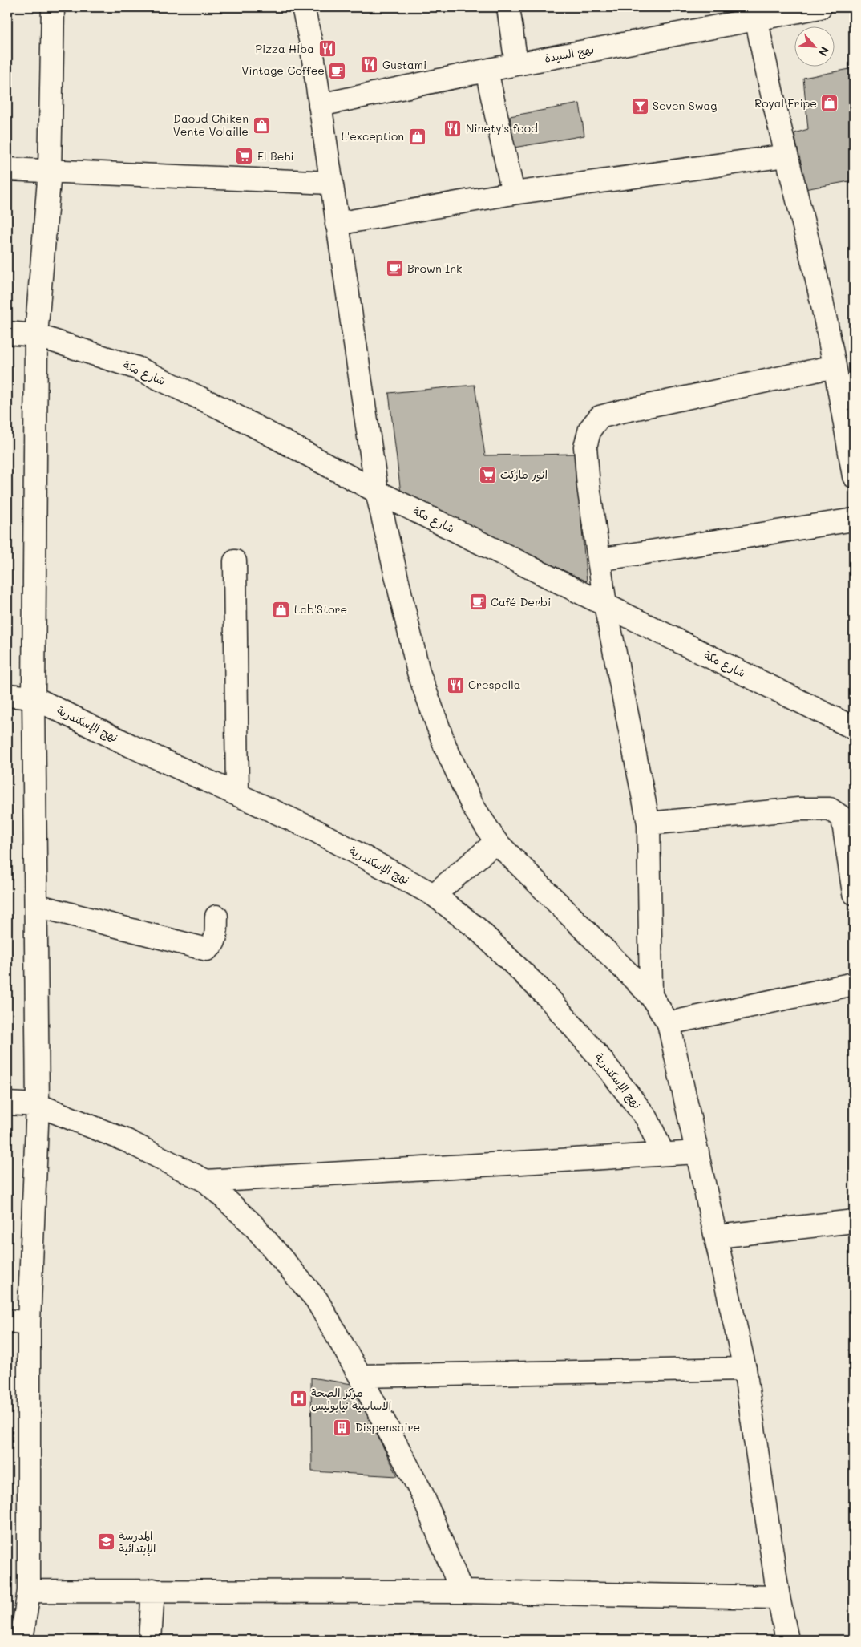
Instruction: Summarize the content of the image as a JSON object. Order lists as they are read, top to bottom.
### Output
{
  "streets": {
    "street": ["نهج السيدة", "شارع مكة", "نهج الإسكندرية"]
  },
  "places": {
    "restaurant": [
      "Pizza Hiba",
      "Gustami",
      "Ninety's food",
      "Crespella"
    ],
    "cafe": ["Vintage Coffee", "Brown Ink", "Café Derbi"],
    "shop": [
      "Royal Fripe",
      "Daoud Chiken Vente Volaille",
      "L'exception",
      "Lab'Store"
    ],
    "bar": ["Seven Swag"],
    "supermarket": ["El Behi", "انور ماركت"],
    "hospital": ["مركز الصحة الاساسية نيابوليس"],
    "building": ["Dispensaire"],
    "school or university": ["المدرسة الإبتدائية"]
  },
  "north": "bottom right"
}
